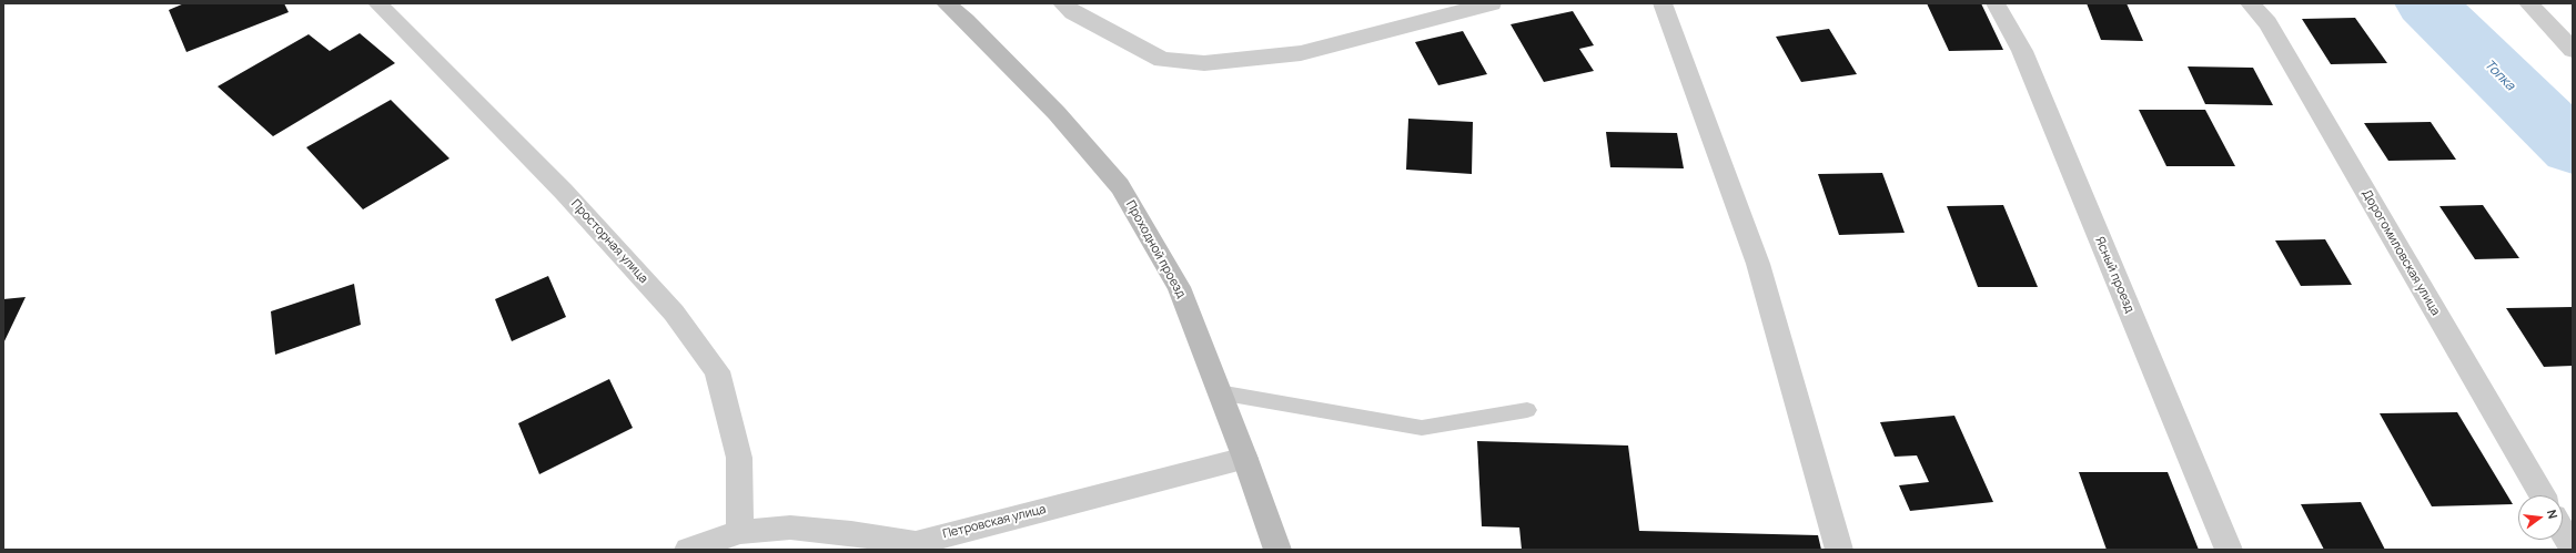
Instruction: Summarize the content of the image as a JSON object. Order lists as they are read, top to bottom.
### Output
{
  "streets": {
    "street": [
      "Просторная улица",
      "Проходной проезд",
      "Дорогомиловская улица",
      "Ясный проезд",
      "Петровская улица"
    ]
  },
  "crossings": [
    ["Просторная улица", "Петровская улица"],
    ["Проходной проезд", "Петровская улица"]
  ],
  "water": ["Топка"],
  "north": "right"
}
